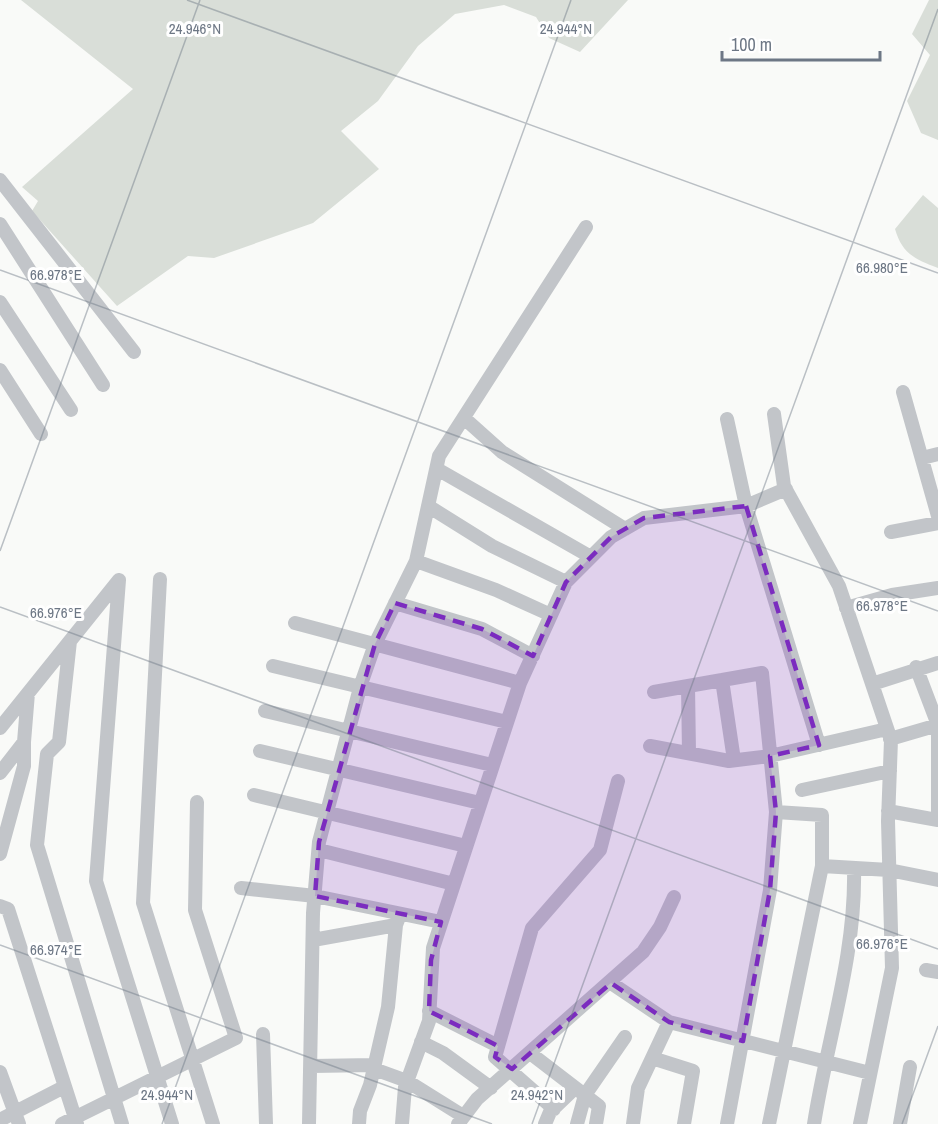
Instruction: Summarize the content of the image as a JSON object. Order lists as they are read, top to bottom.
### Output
{
  "scale_bar": "100 m",
  "coordinates": [
    "24.946°N",
    "24.944°N",
    "66.980°E",
    "66.978°E",
    "66.976°E",
    "66.974°E",
    "24.942°N"
  ]
}
